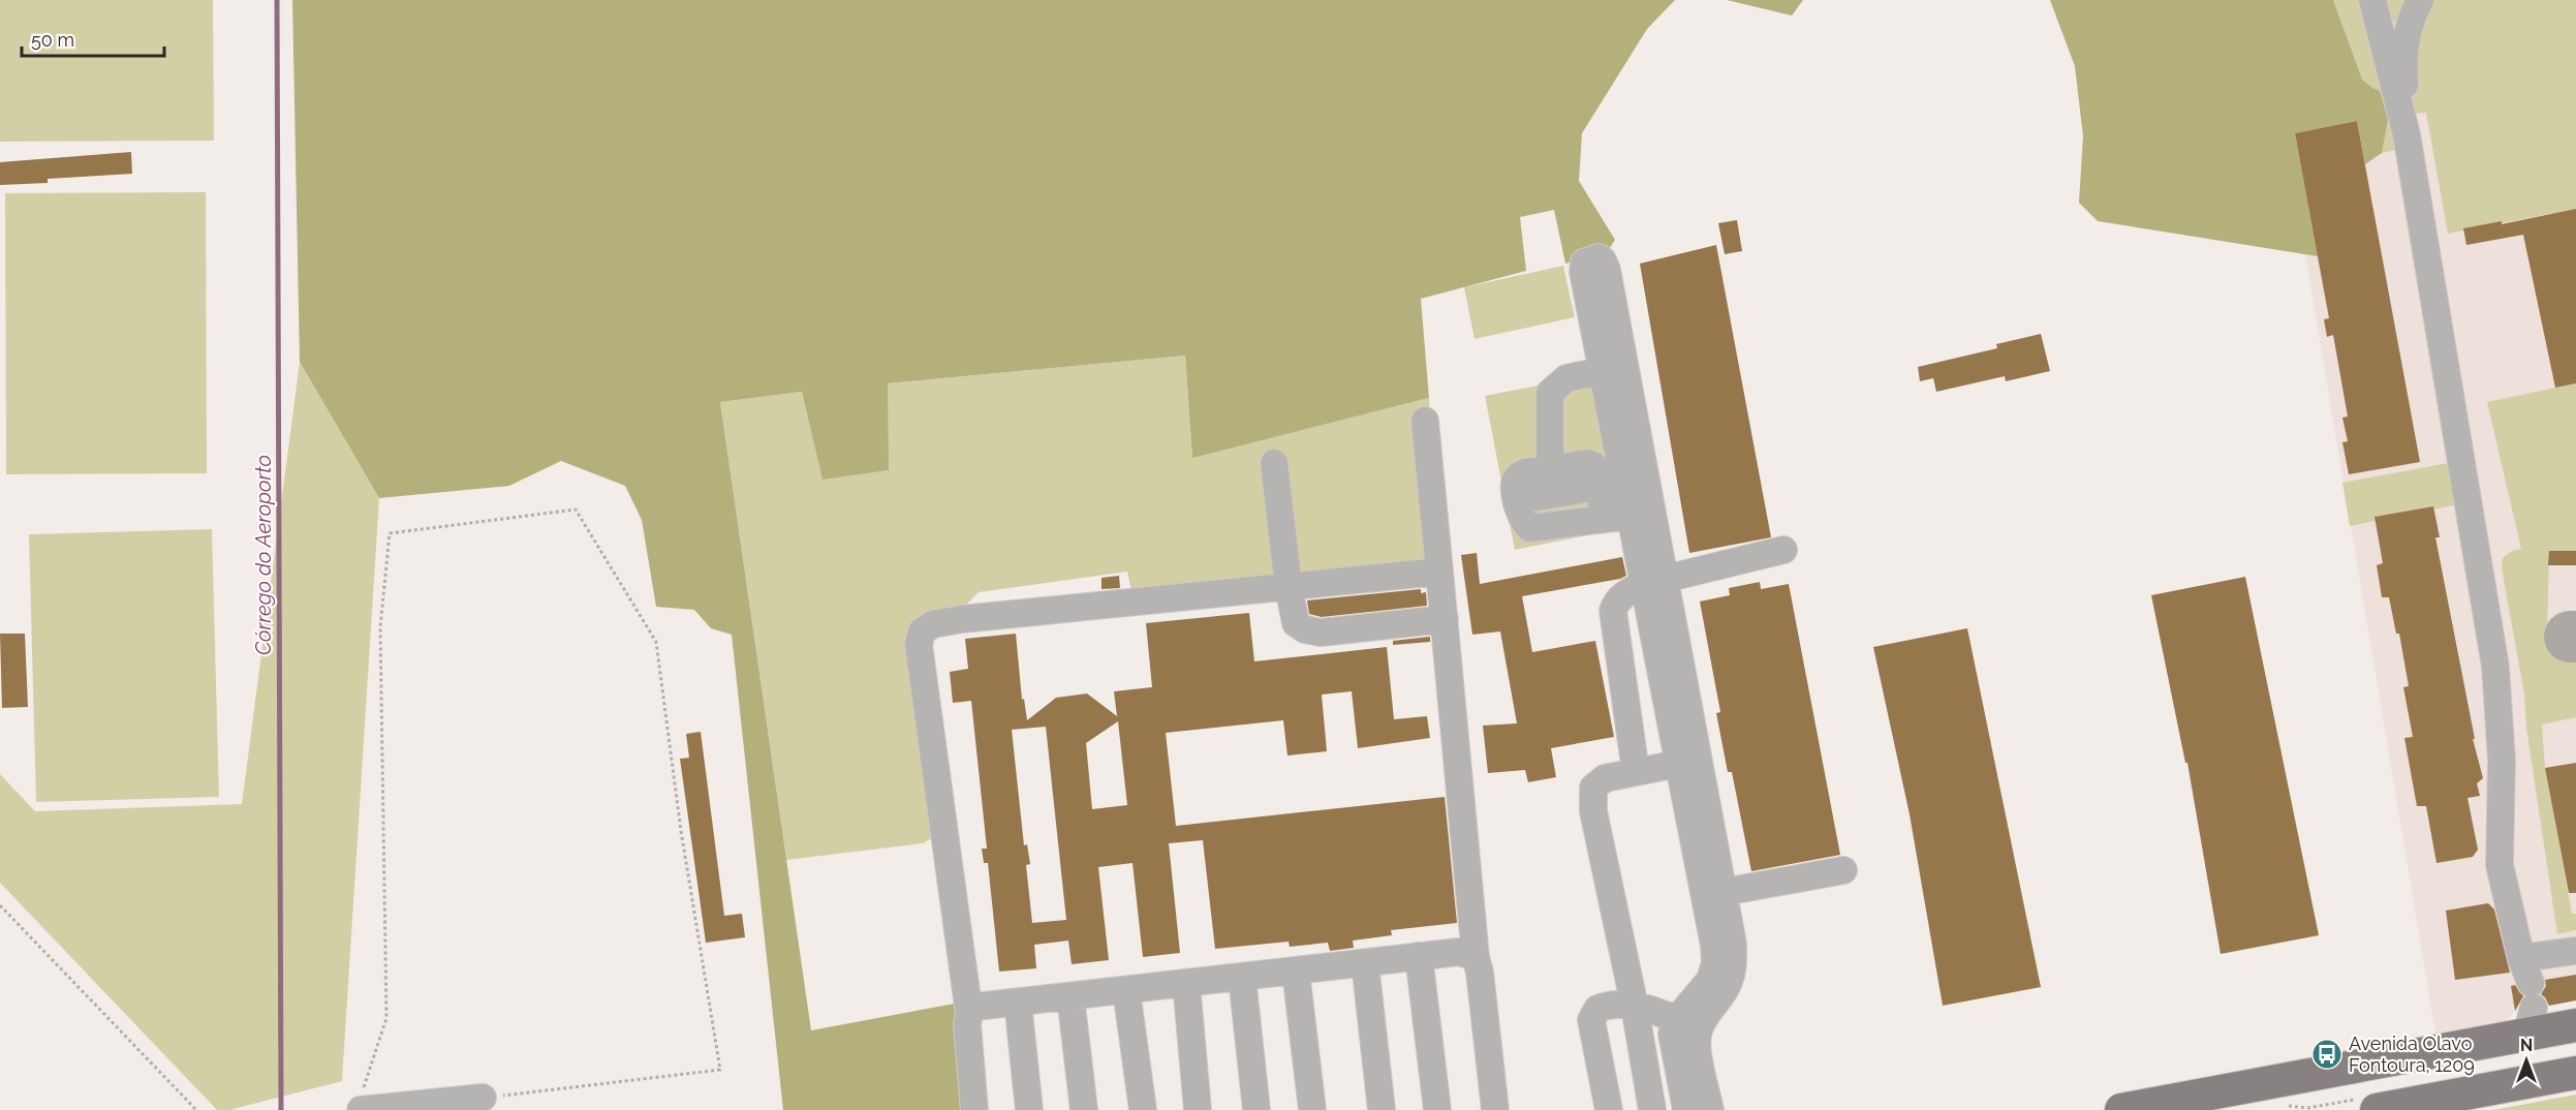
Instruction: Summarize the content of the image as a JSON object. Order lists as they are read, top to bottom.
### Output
{
  "water": ["Córrego do Aeroporto"],
  "places": {
    "bus stop": ["Avenida Olavo Fontoura, 1209"]
  },
  "scale_bar": "50 m",
  "north": "top"
}
